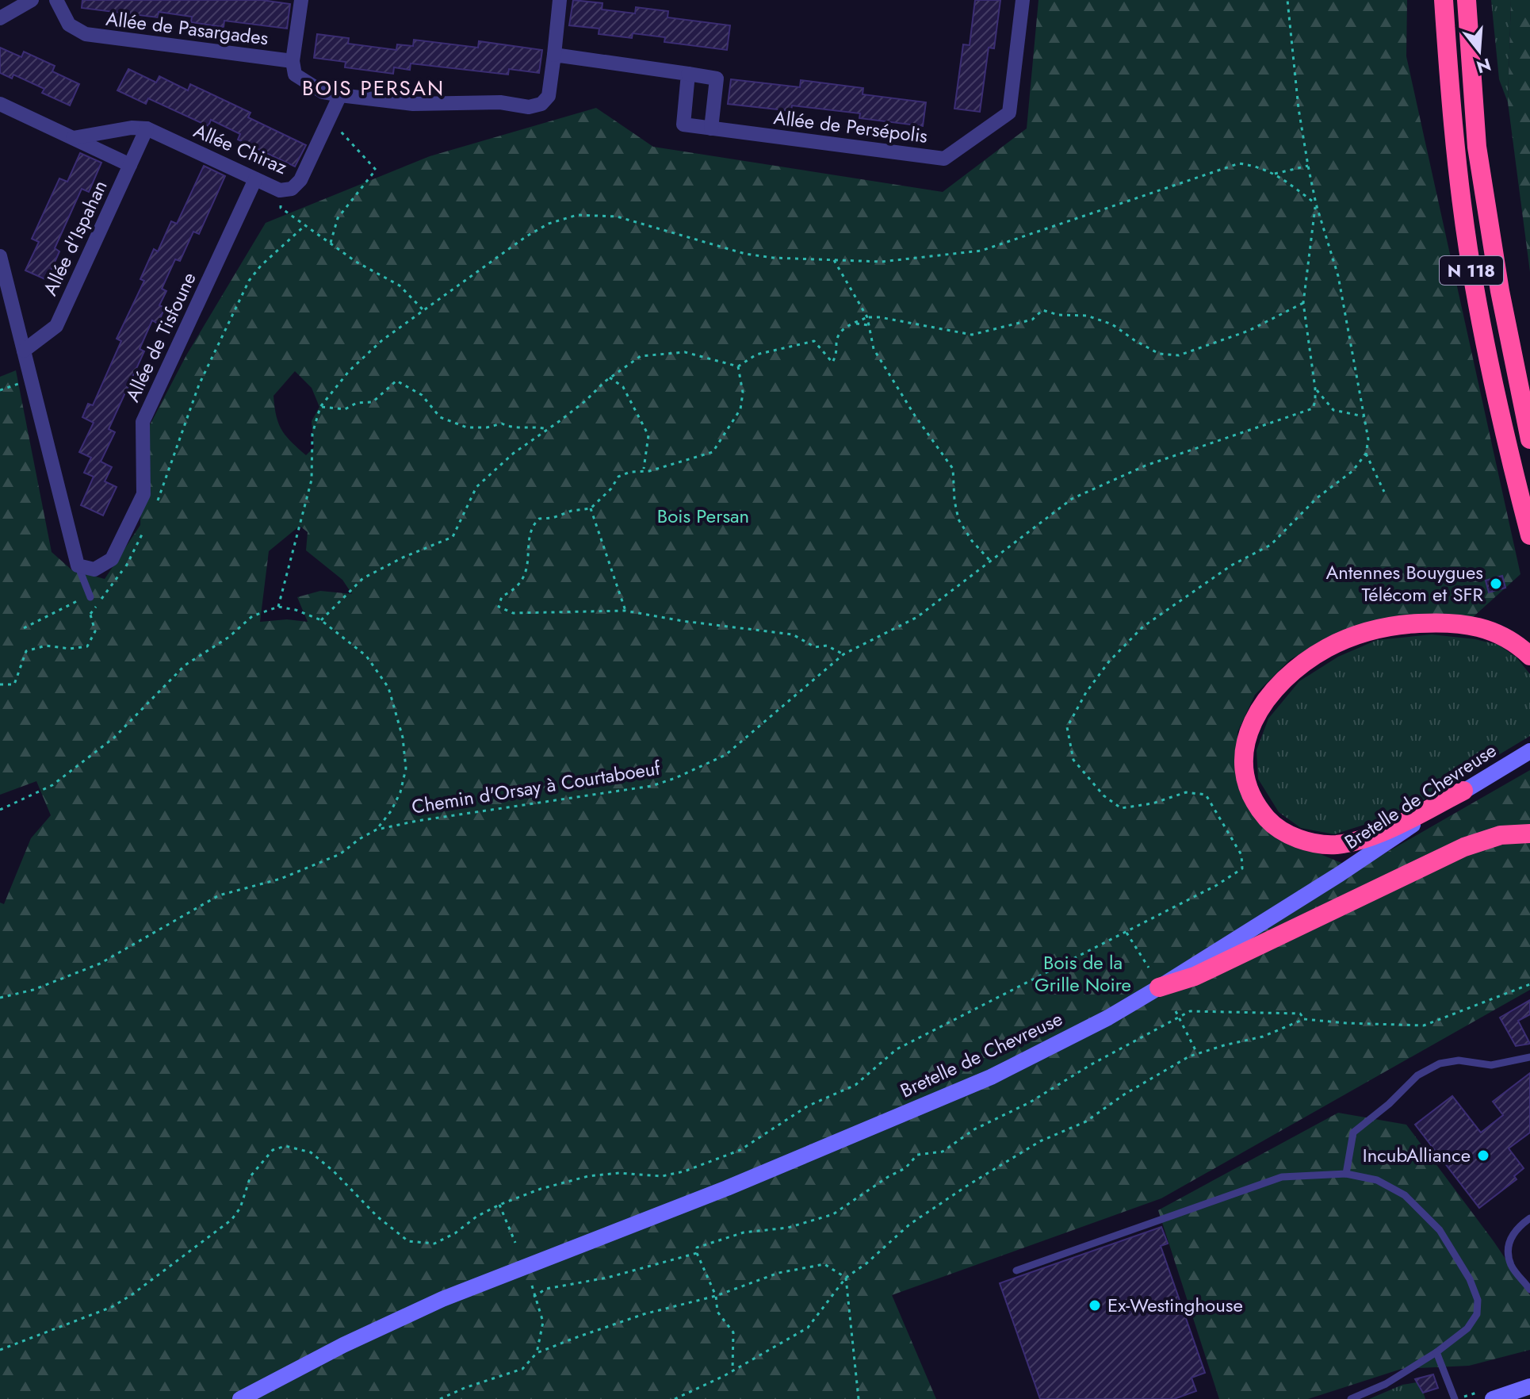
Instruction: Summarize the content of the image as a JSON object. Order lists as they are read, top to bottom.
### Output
{
  "streets": {
    "highway": ["N 118"],
    "main road": ["Bretelle de Chevreuse"],
    "street": [
      "Allée de Pasargades",
      "Allée de Persépolis",
      "Allée Chiraz",
      "Allée d'Ispahan",
      "Allée de Tisfoune"
    ],
    "path": ["Chemin d'Orsay à Courtaboeuf"]
  },
  "crossings": [
    ["Allée Chiraz", "Allée d'Ispahan"],
    ["Allée Chiraz", "Allée de Tisfoune"]
  ],
  "districts": ["BOIS PERSAN"],
  "parks": ["Bois Persan", "Bois de la Grille Noire"],
  "places": ["Antennes Bouygues Télécom et SFR", "IncubAlliance", "Ex-Westinghouse"],
  "north": "bottom"
}
